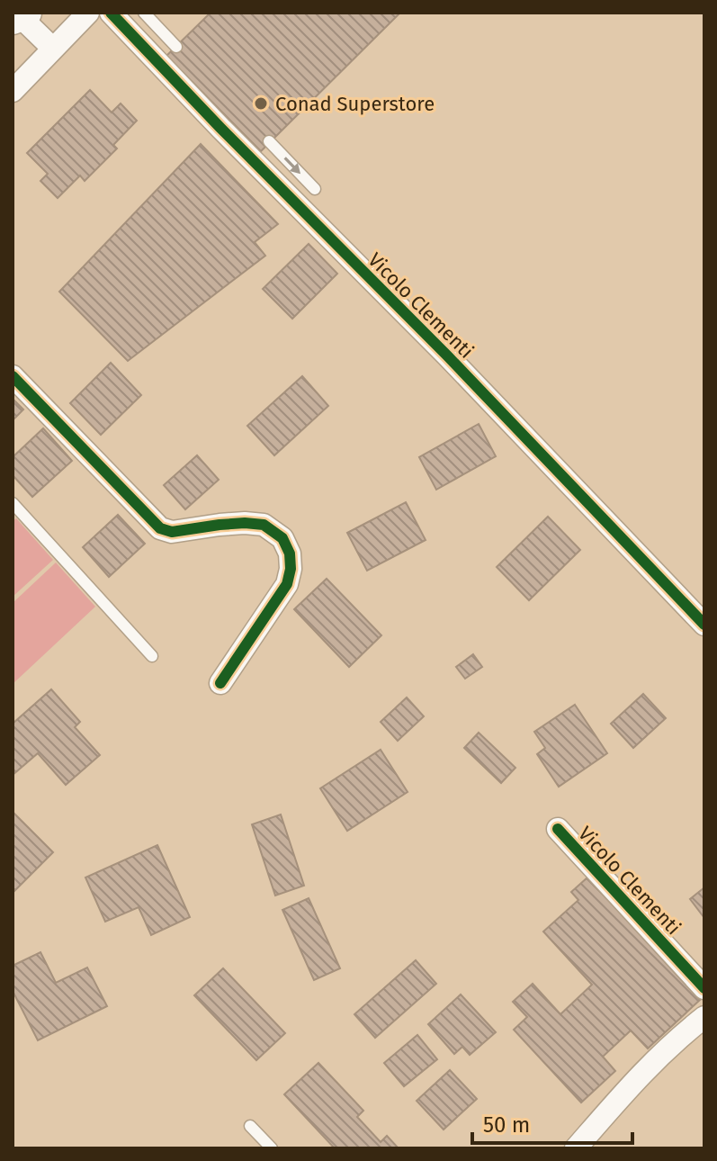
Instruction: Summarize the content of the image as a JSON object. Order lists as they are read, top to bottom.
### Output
{
  "streets": {
    "street": ["Vicolo Clementi"]
  },
  "places": ["Conad Superstore"],
  "scale_bar": "50 m"
}
